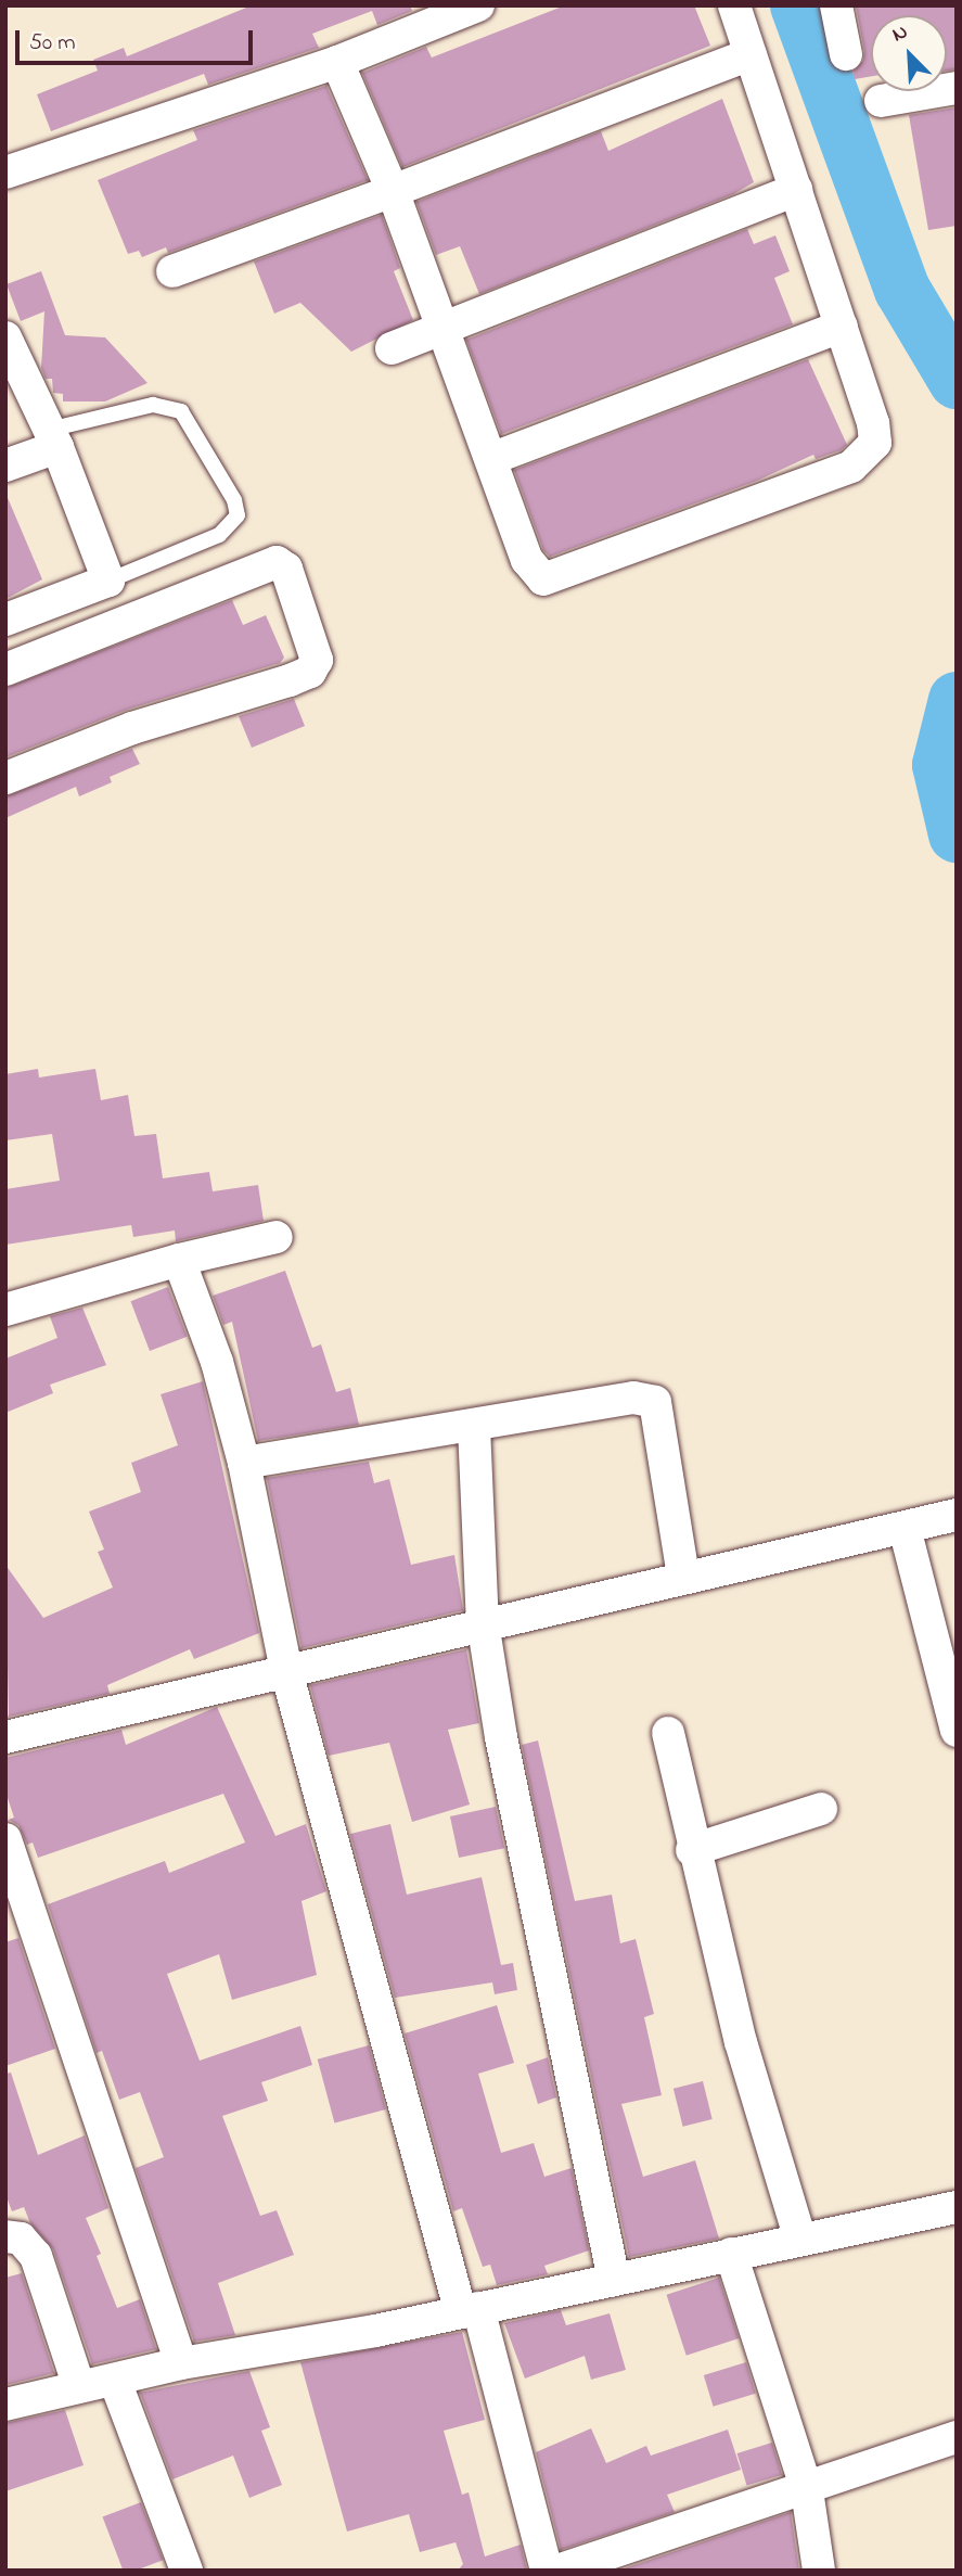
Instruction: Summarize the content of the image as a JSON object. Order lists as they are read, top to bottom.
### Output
{
  "scale_bar": "50 m",
  "north": "top left"
}
